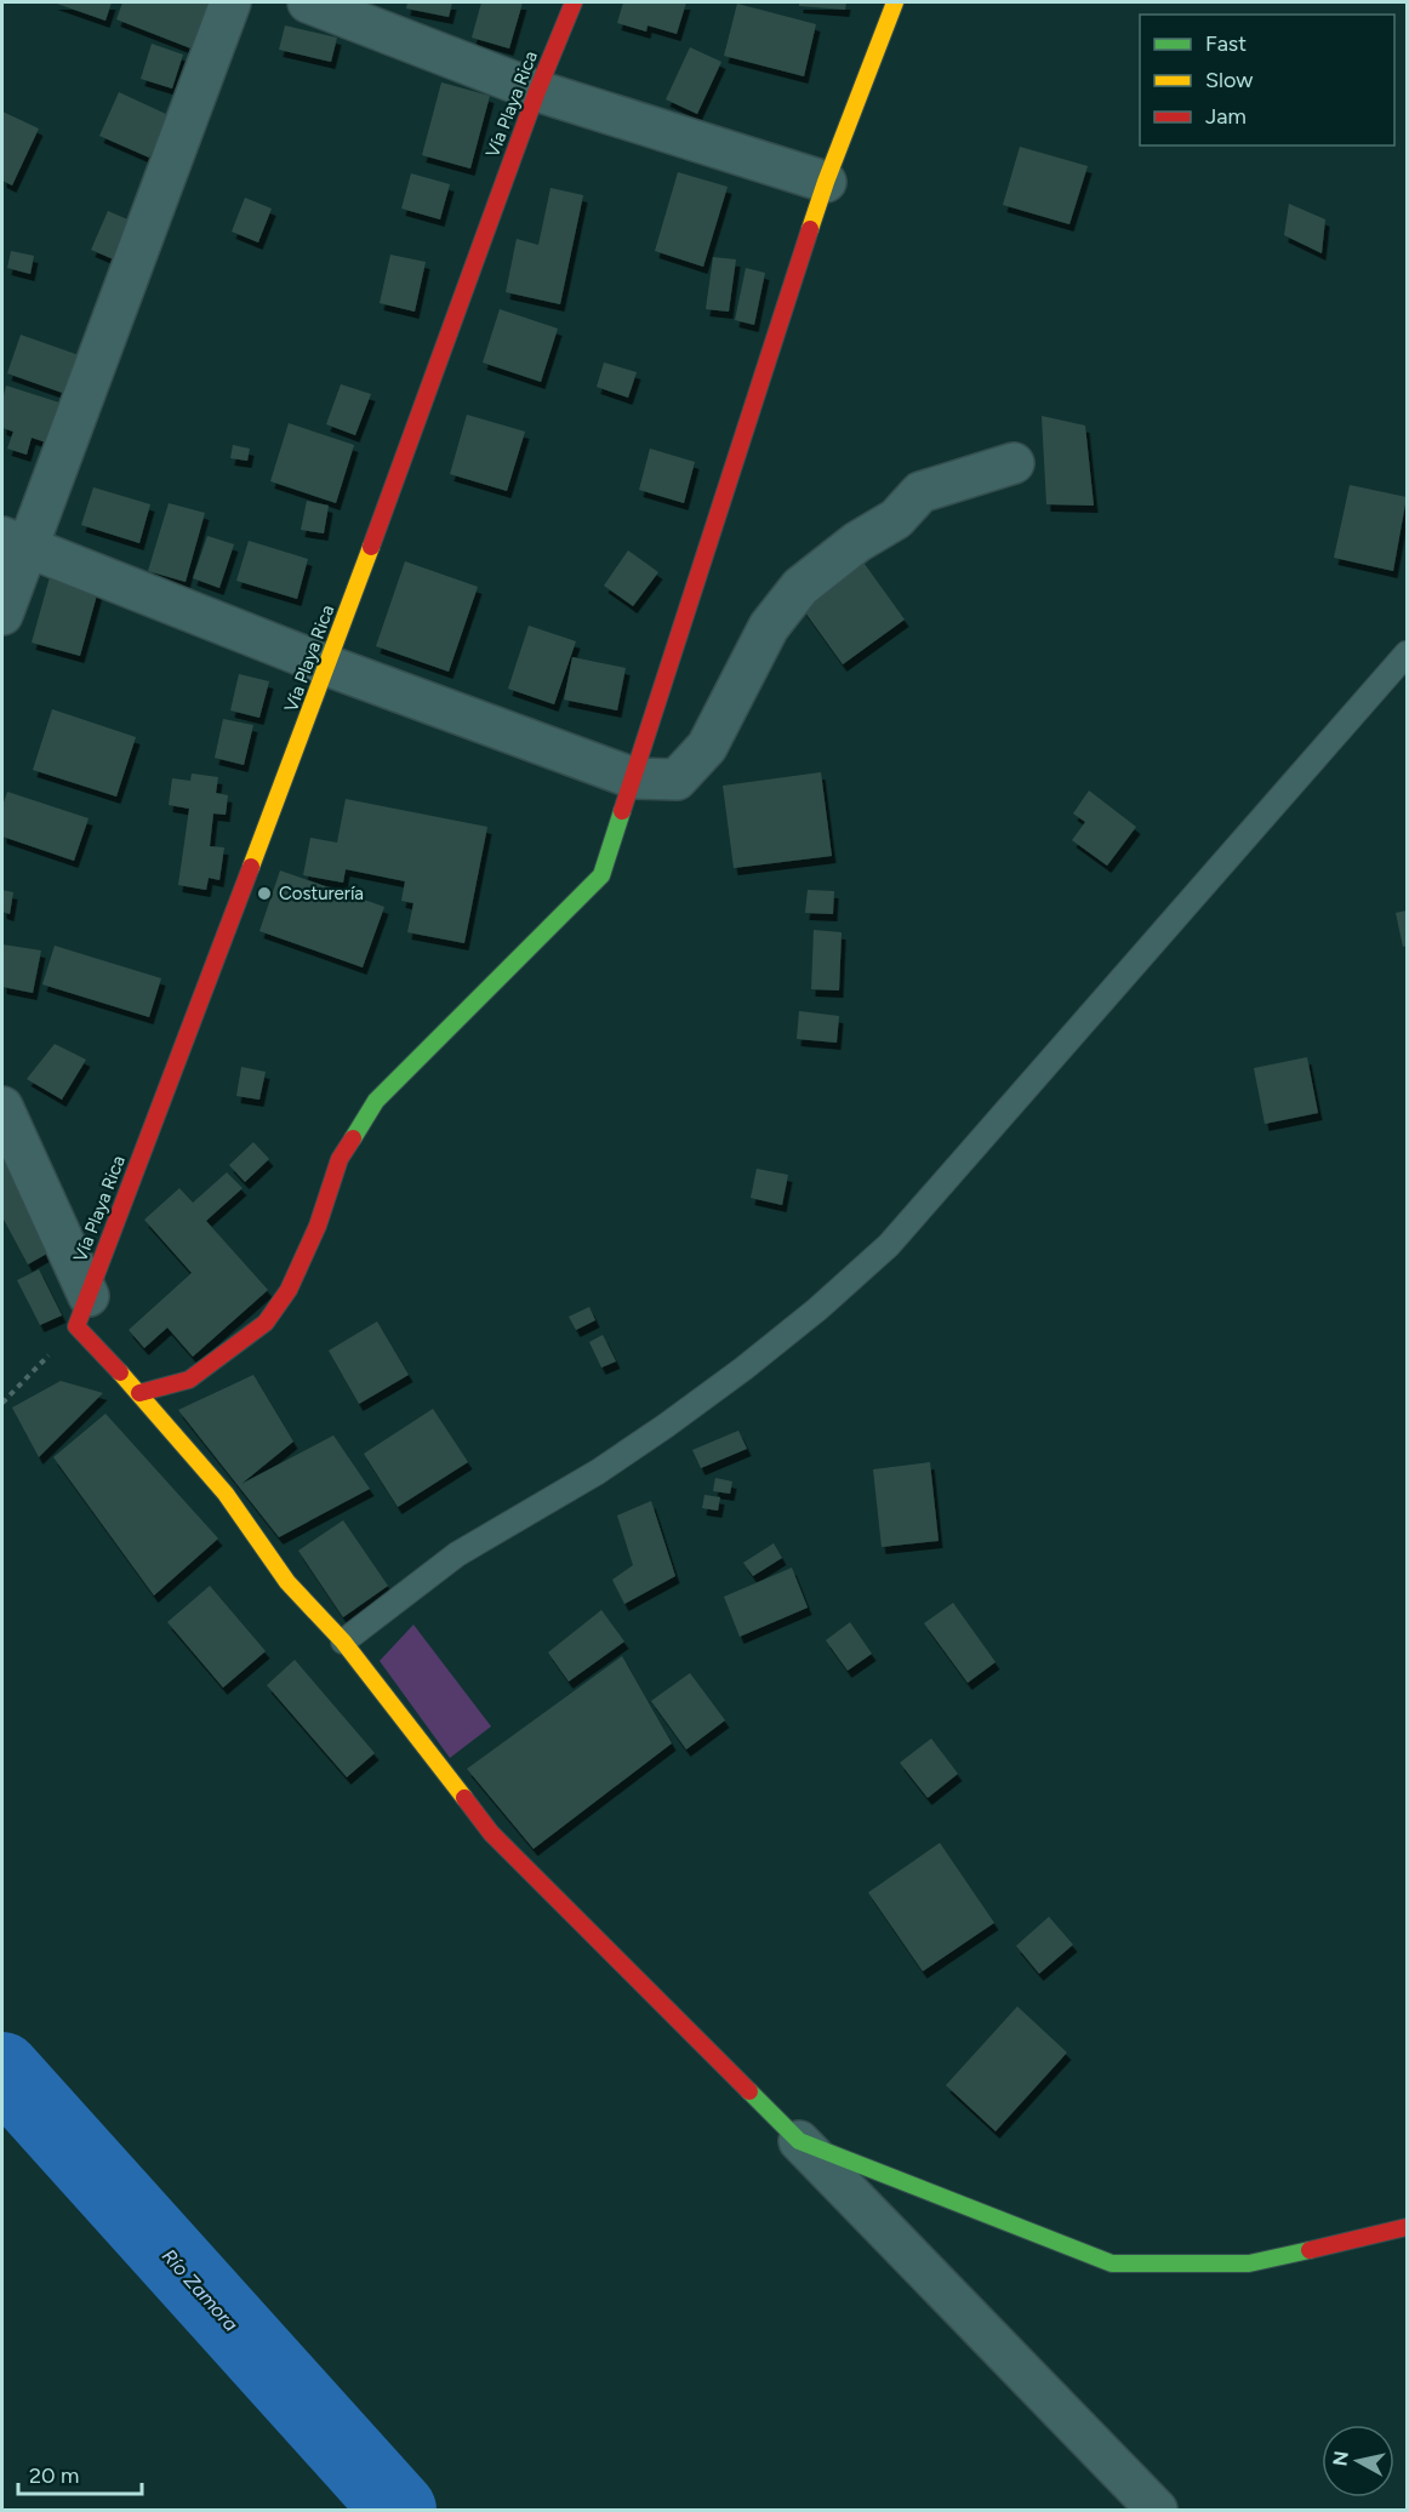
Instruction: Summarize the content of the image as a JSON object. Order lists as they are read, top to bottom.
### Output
{
  "streets": {
    "street": ["Vía Playa Rica"]
  },
  "water": ["Río Zamora"],
  "places": ["Costurería"],
  "legend": ["Fast", "Slow", "Jam"],
  "scale_bar": "20 m",
  "north": "left"
}
